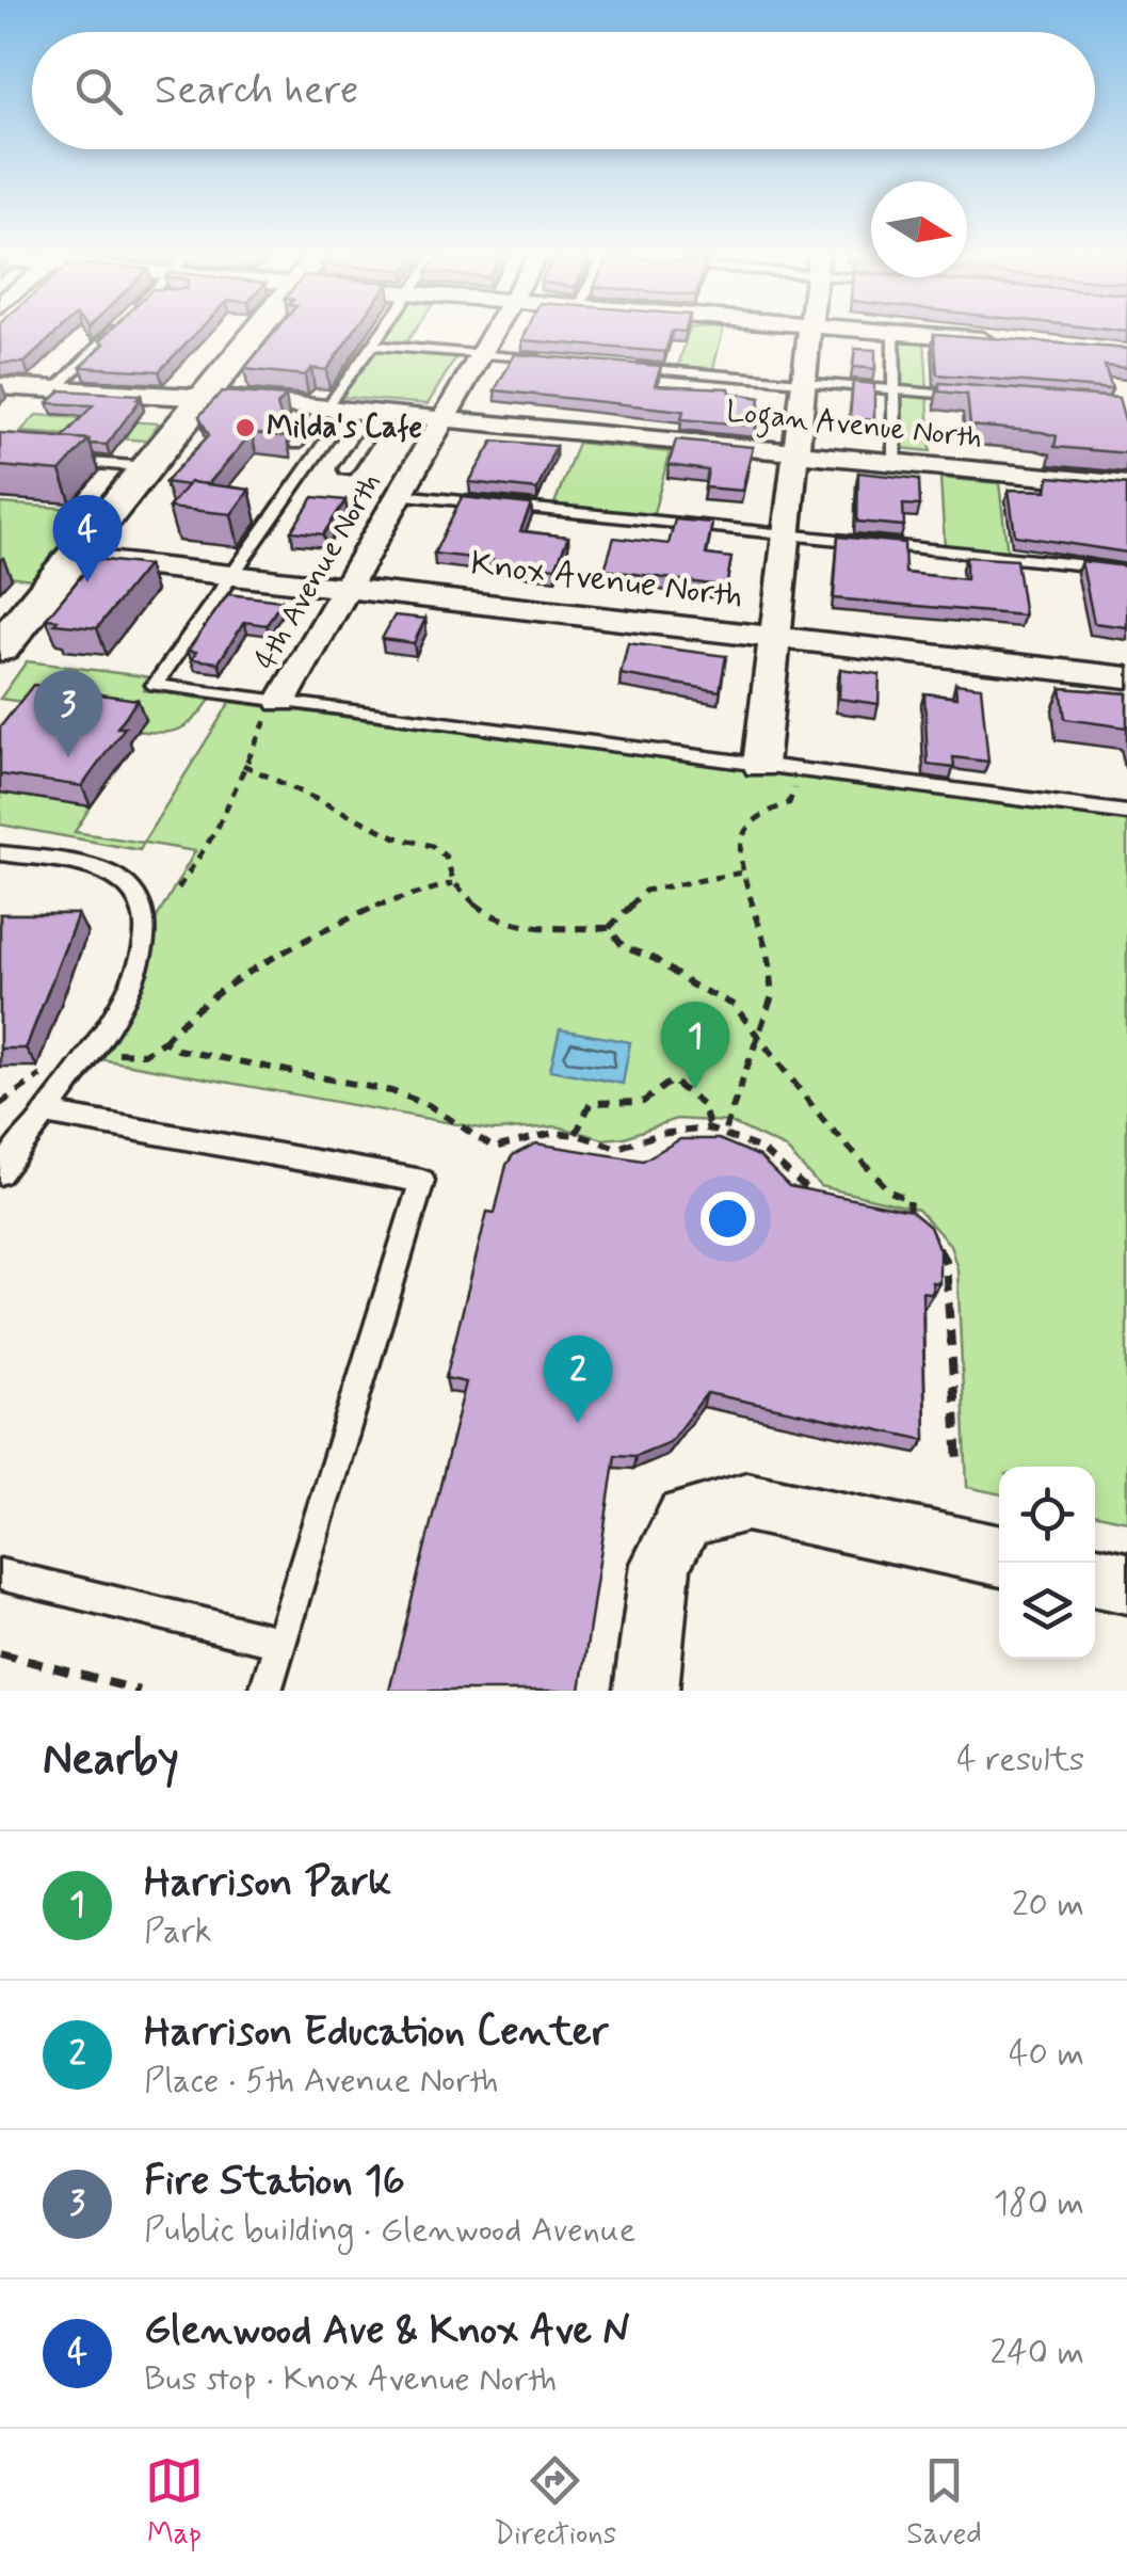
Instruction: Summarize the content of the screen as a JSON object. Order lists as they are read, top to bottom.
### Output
{
  "streets": {
    "street": ["Logan Avenue North", "4th Avenue North", "Knox Avenue North"]
  },
  "crossings": [
    ["Logan Avenue North", "4th Avenue North"],
    ["4th Avenue North", "Knox Avenue North"]
  ],
  "places": ["Milda's Cafe"],
  "north": "right",
  "page": {
    "search": "Search here",
    "pins": [
      "4",
      "3",
      "1",
      "2"
    ],
    "heading": ["Nearby", "4 results"],
    "list": [
      {
        "mark": "1",
        "name": "Harrison Park",
        "note": "Park",
        "value": "20 m"
      },
      {
        "mark": "2",
        "name": "Harrison Education Center",
        "note": "Place · 5th Avenue North",
        "value": "40 m"
      },
      {
        "mark": "3",
        "name": "Fire Station 16",
        "note": "Public building · Glenwood Avenue",
        "value": "180 m"
      },
      {
        "mark": "4",
        "name": "Glenwood Ave & Knox Ave N",
        "note": "Bus stop · Knox Avenue North",
        "value": "240 m"
      }
    ],
    "nav": ["Map", "Directions", "Saved"]
  }
}
